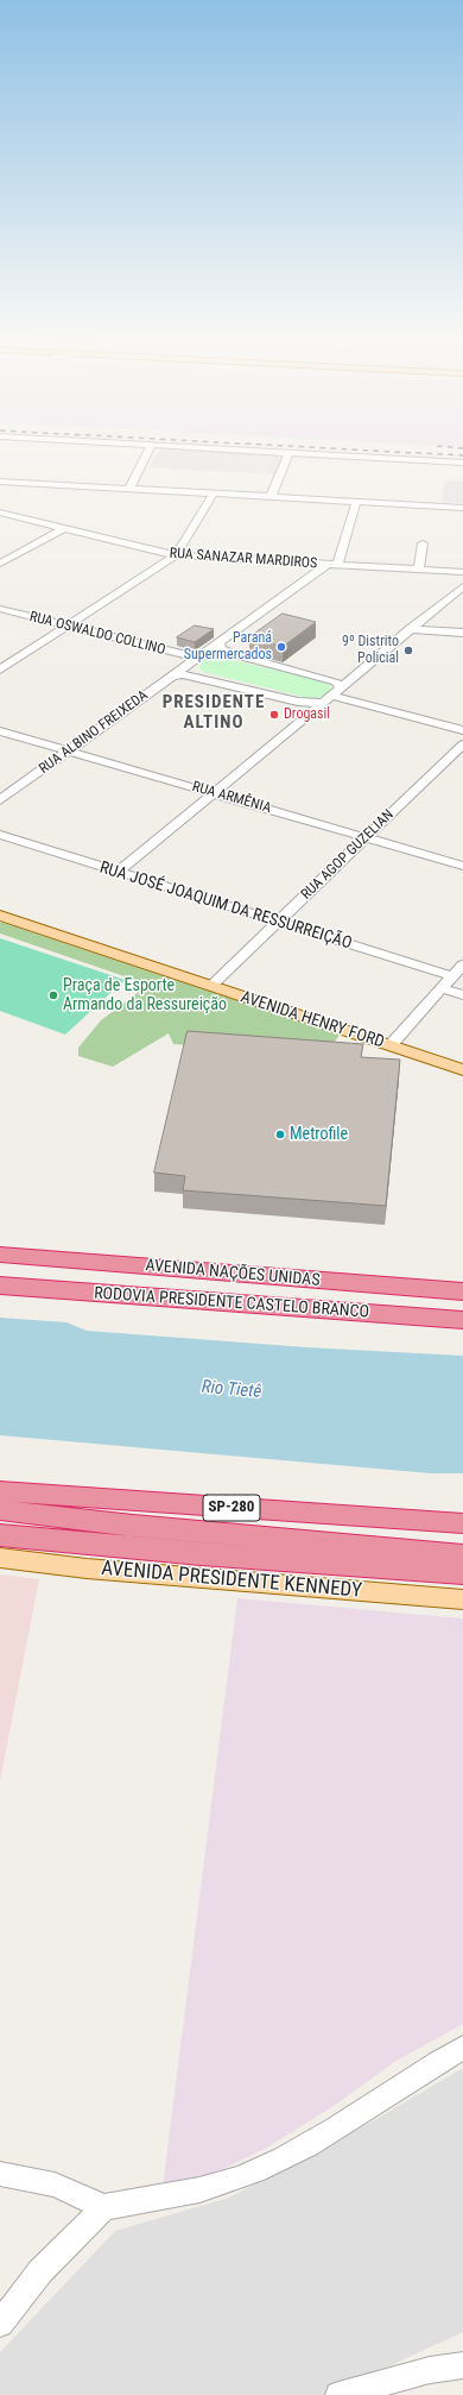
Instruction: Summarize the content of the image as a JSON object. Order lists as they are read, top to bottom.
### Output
{
  "streets": {
    "highway": ["AVENIDA NAÇÕES UNIDAS", "RODOVIA PRESIDENTE CASTELO BRANCO", "SP-280"],
    "main road": ["AVENIDA HENRY FORD", "AVENIDA PRESIDENTE KENNEDY"],
    "street": [
      "RUA SANAZAR MARDIROS",
      "RUA OSWALDO COLLINO",
      "RUA ALBINO FREIXEDA",
      "RUA ARMÊNIA",
      "RUA AGOP GUZELIAN",
      "RUA JOSÉ JOAQUIM DA RESSURREIÇÃO"
    ]
  },
  "crossings": [
    ["RUA SANAZAR MARDIROS", "RUA ALBINO FREIXEDA"],
    ["RUA OSWALDO COLLINO", "RUA ALBINO FREIXEDA"],
    ["RUA ALBINO FREIXEDA", "RUA ARMÊNIA"],
    ["RUA ARMÊNIA", "RUA AGOP GUZELIAN"],
    ["RUA AGOP GUZELIAN", "RUA JOSÉ JOAQUIM DA RESSURREIÇÃO"],
    ["RUA AGOP GUZELIAN", "AVENIDA HENRY FORD"]
  ],
  "districts": ["PRESIDENTE ALTINO"],
  "water": ["Rio Tietê"],
  "places": [
    "Paraná Supermercados",
    "9º Distrito Policial",
    "Drogasil",
    "Praça de Esporte Armando da Ressureição",
    "Metrofile"
  ]
}
